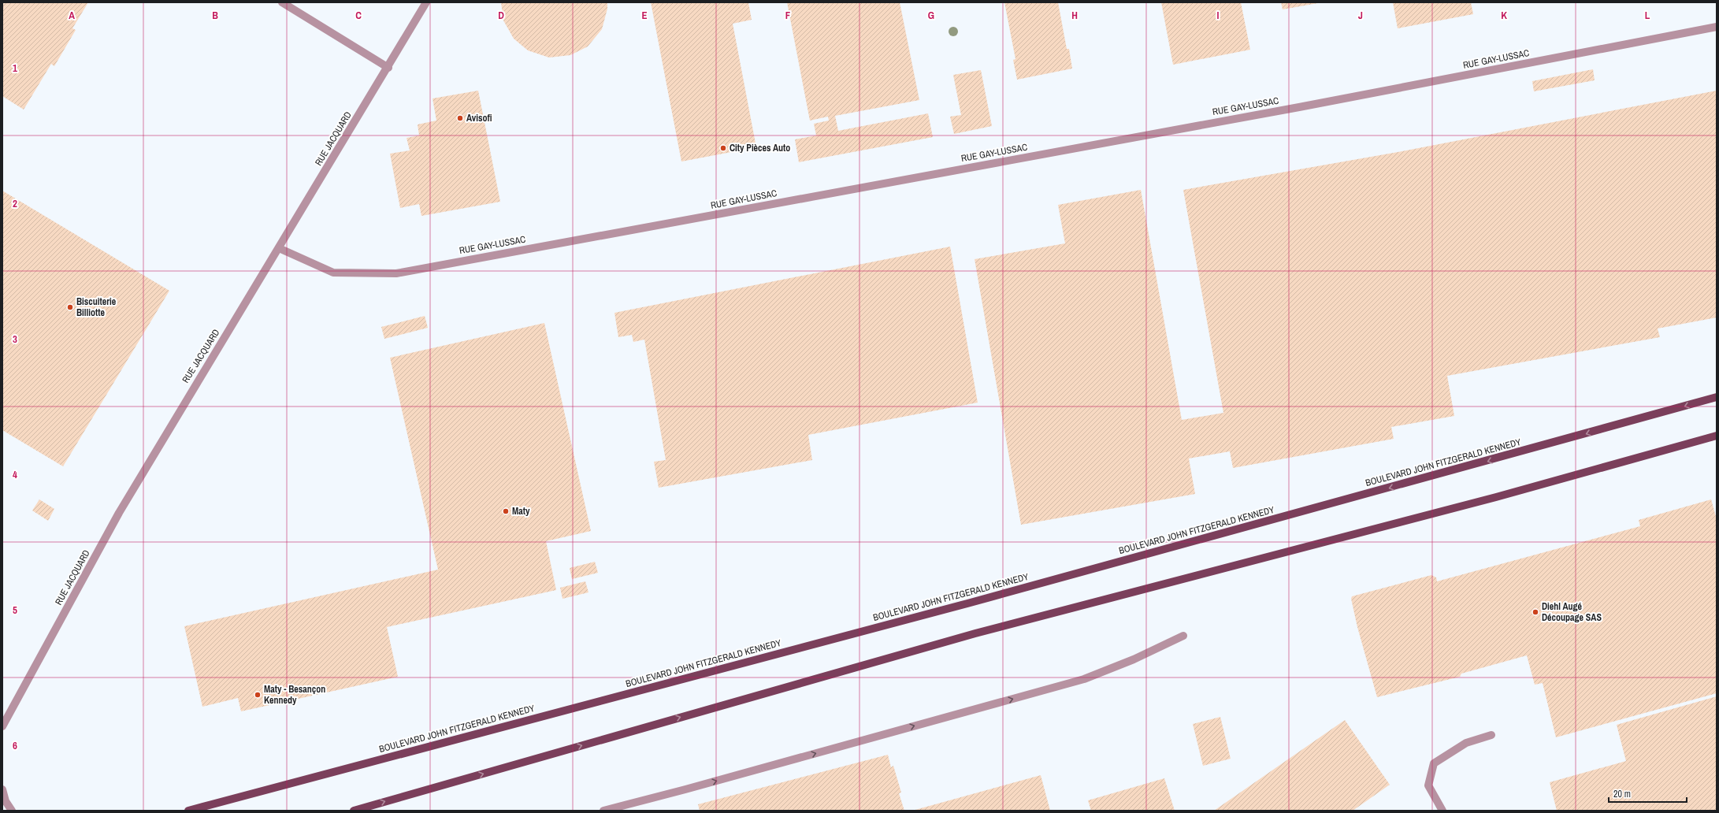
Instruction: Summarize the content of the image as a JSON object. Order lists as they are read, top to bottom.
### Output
{
  "streets": {
    "main road": ["BOULEVARD JOHN FITZGERALD KENNEDY"],
    "street": ["RUE GAY-LUSSAC", "RUE JACQUARD"]
  },
  "crossings": [
    ["RUE GAY-LUSSAC", "RUE JACQUARD"]
  ],
  "places": [
    "Avisofi",
    "City Pièces Auto",
    "Biscuiterie Billiotte",
    "Maty",
    "Diehl Augé Découpage SAS",
    "Maty - Besançon Kennedy"
  ],
  "scale_bar": "20 m",
  "grid": {
    "columns": [
      "A",
      "B",
      "C",
      "D",
      "E",
      "F",
      "G",
      "H",
      "I",
      "J",
      "K",
      "L"
    ],
    "rows": [
      "1",
      "2",
      "3",
      "4",
      "5",
      "6"
    ]
  }
}
